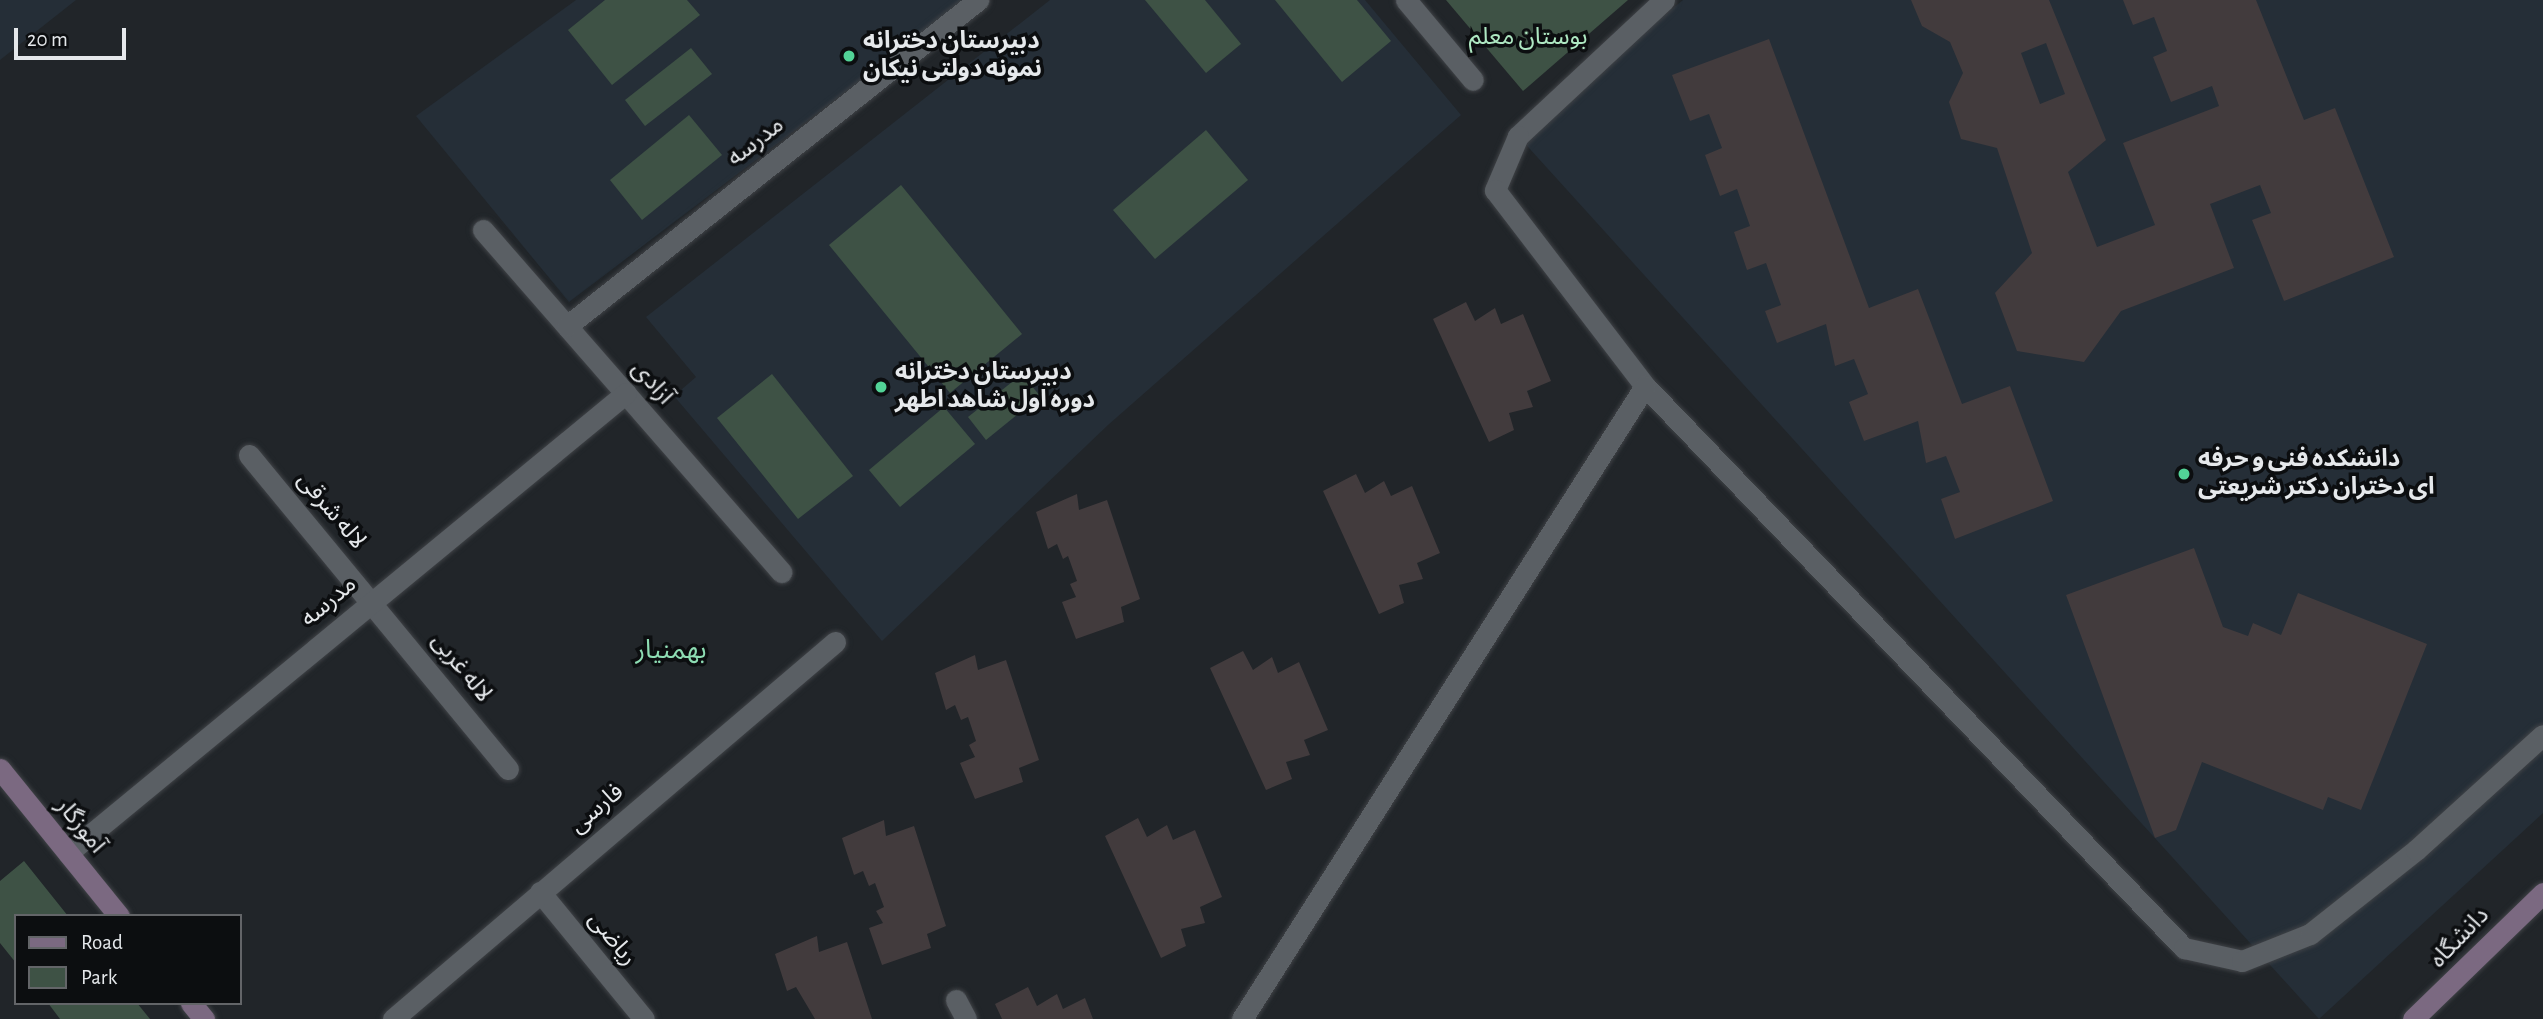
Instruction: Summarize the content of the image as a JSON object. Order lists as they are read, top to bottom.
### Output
{
  "streets": {
    "street": [
      "مدرسه",
      "آزادی",
      "لاله شرقی",
      "لاله غربی",
      "فارسی",
      "آموزگار",
      "دانشگاه",
      "ریاضی"
    ]
  },
  "crossings": [
    ["مدرسه", "آزادی"],
    ["مدرسه", "لاله شرقی"],
    ["مدرسه", "لاله غربی"],
    ["مدرسه", "آموزگار"],
    ["لاله شرقی", "لاله غربی"],
    ["فارسی", "ریاضی"]
  ],
  "districts": ["بهمنیار"],
  "parks": ["بوستان معلم"],
  "places": ["دبيرستان دخترانه نمونه دولتی نيکان", "دبیرستان دخترانه دوره اول شاهد اطهر", "دانشکده فنی و حرفه ای دختران دکتر شریعتی"],
  "legend": ["Road", "Park"],
  "scale_bar": "20 m"
}
